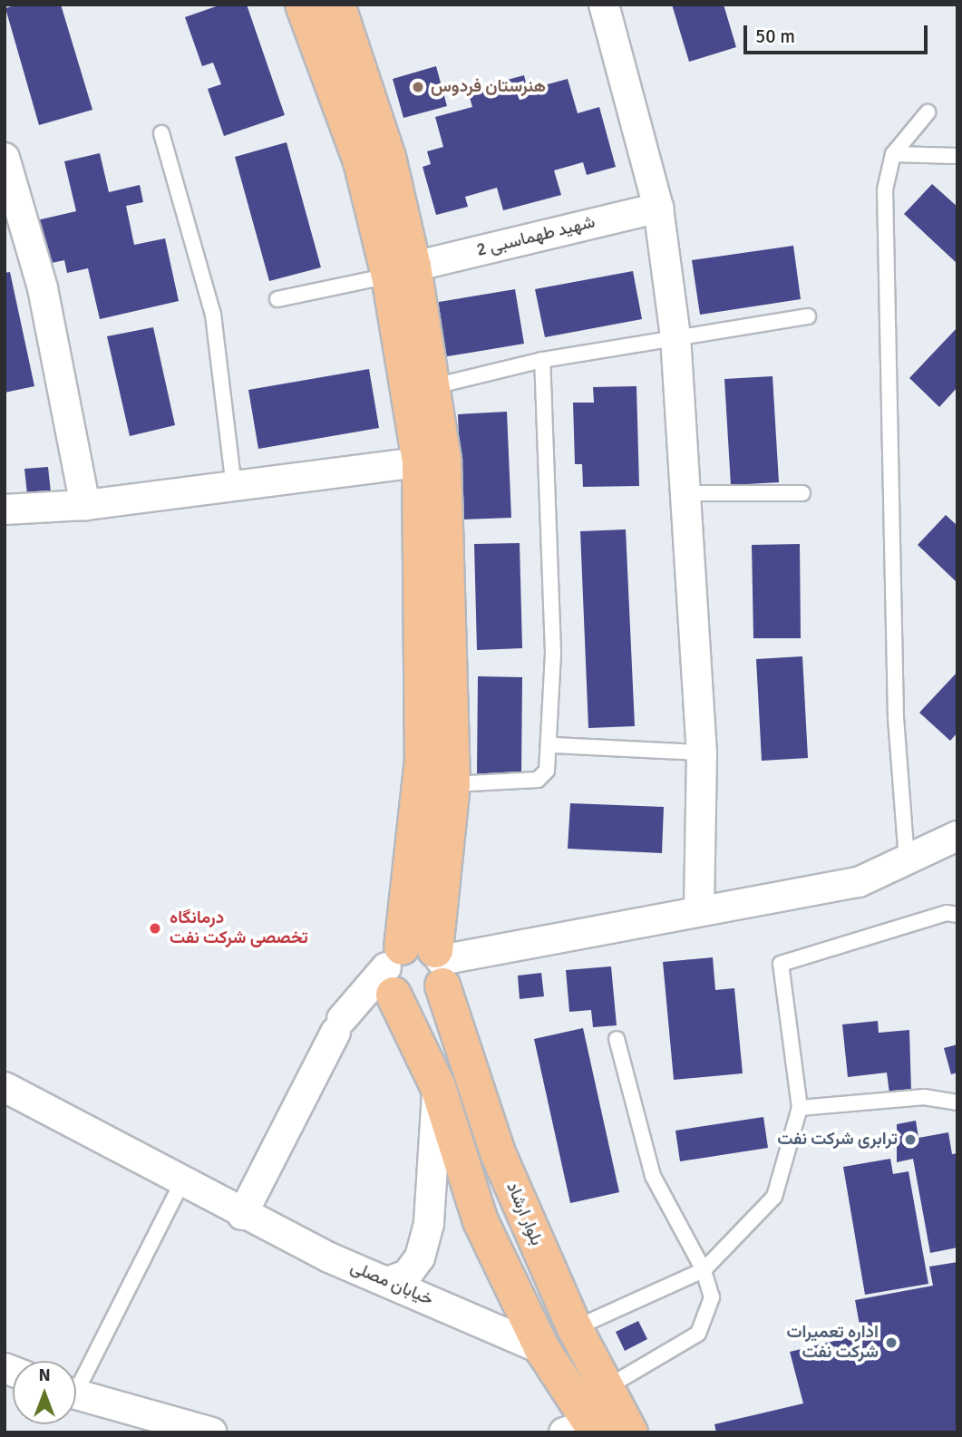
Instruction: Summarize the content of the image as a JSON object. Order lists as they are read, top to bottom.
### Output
{
  "streets": {
    "main road": ["بلوار ارشاد"],
    "street": ["شهید طهماسبی 2", "خیابان مصلی"]
  },
  "crossings": [
    ["بلوار ارشاد", "خیابان مصلی"]
  ],
  "places": [
    "هنرستان فردوس",
    "درمانگاه تخصصی شرکت نفت",
    "ترابری شرکت نفت",
    "اداره تعمیرات شرکت نفت"
  ],
  "scale_bar": "50 m",
  "north": "top"
}
